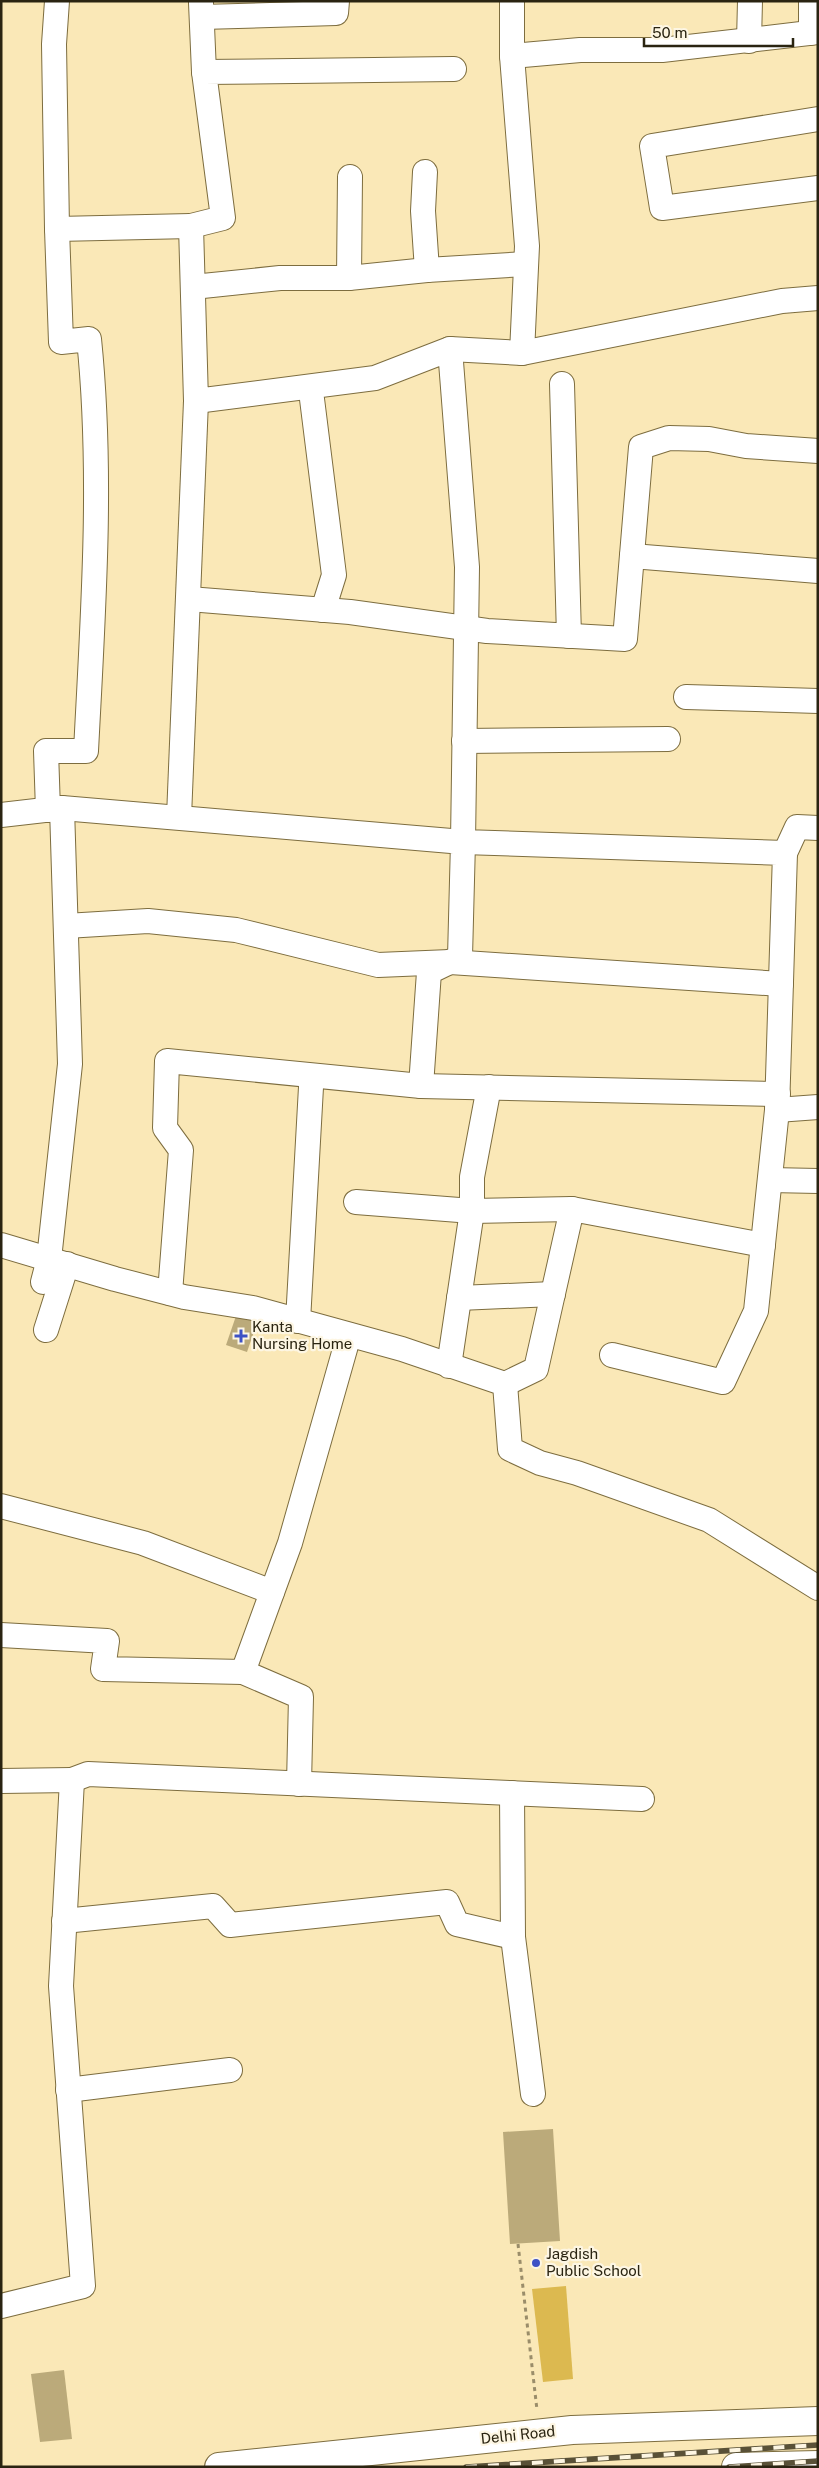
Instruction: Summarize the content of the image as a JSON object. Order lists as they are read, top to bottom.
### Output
{
  "streets": {
    "main road": ["Delhi Road"]
  },
  "places": {
    "health": ["Kanta Nursing Home"],
    "other": ["Jagdish Public School"]
  },
  "scale_bar": "50 m"
}
